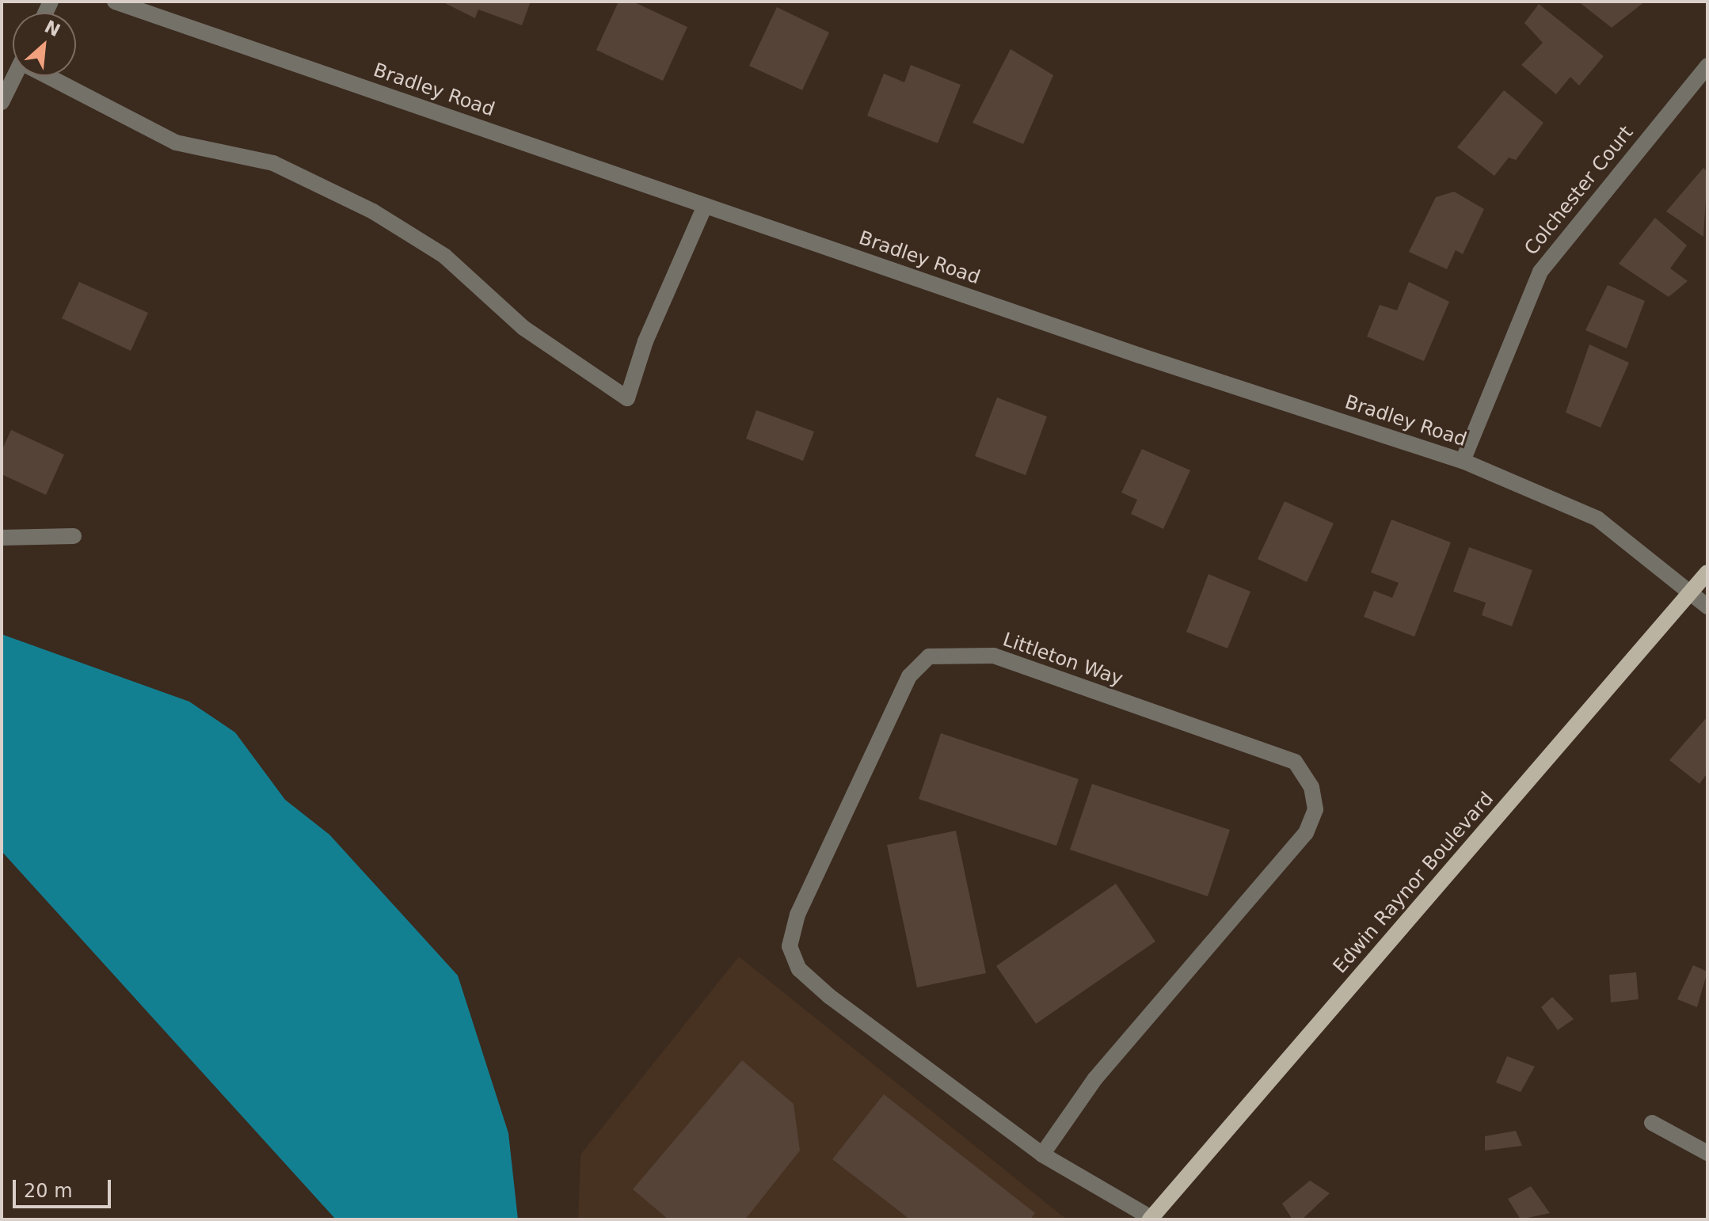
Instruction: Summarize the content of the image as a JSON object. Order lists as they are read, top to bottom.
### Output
{
  "streets": {
    "main road": ["Edwin Raynor Boulevard"],
    "street": ["Bradley Road", "Colchester Court", "Littleton Way"]
  },
  "crossings": [
    ["Bradley Road", "Colchester Court"],
    ["Bradley Road", "Edwin Raynor Boulevard"],
    ["Littleton Way", "Edwin Raynor Boulevard"]
  ],
  "scale_bar": "20 m",
  "north": "top right"
}
